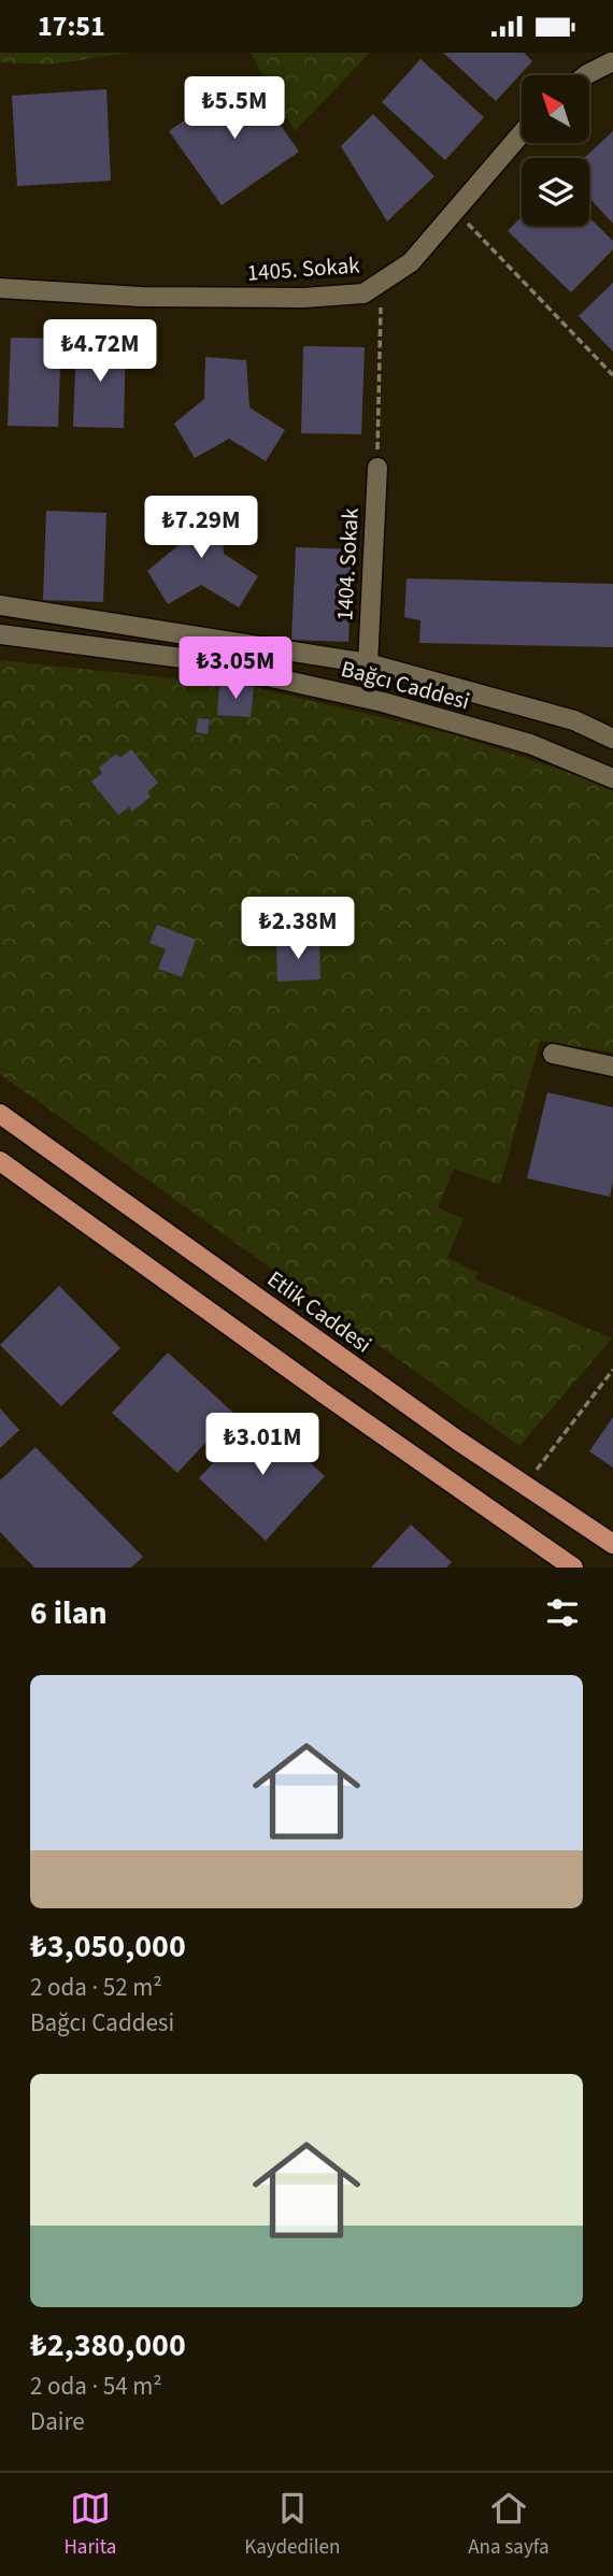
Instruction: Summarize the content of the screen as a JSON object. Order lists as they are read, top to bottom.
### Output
{
  "streets": {
    "main road": [
      "1405. Sokak",
      "1404. Sokak",
      "Bağcı Caddesi",
      "Etlik Caddesi"
    ]
  },
  "crossings": [
    ["1404. Sokak", "Bağcı Caddesi"]
  ],
  "north": "top left",
  "page": {
    "status": "17:51",
    "price": [
      "₺5.5M",
      "₺4.72M",
      "₺7.29M",
      "₺3.05M",
      "₺2.38M",
      "₺3.01M"
    ],
    "heading": "6 ilan",
    "list": [
      {
        "name": "₺3,050,000",
        "note": "2 oda · 52 m² · Bağcı Caddesi"
      },
      {
        "name": "₺2,380,000",
        "note": "2 oda · 54 m² · Daire"
      }
    ],
    "tabs": ["Harita", "Kaydedilen", "Ana sayfa"]
  }
}
